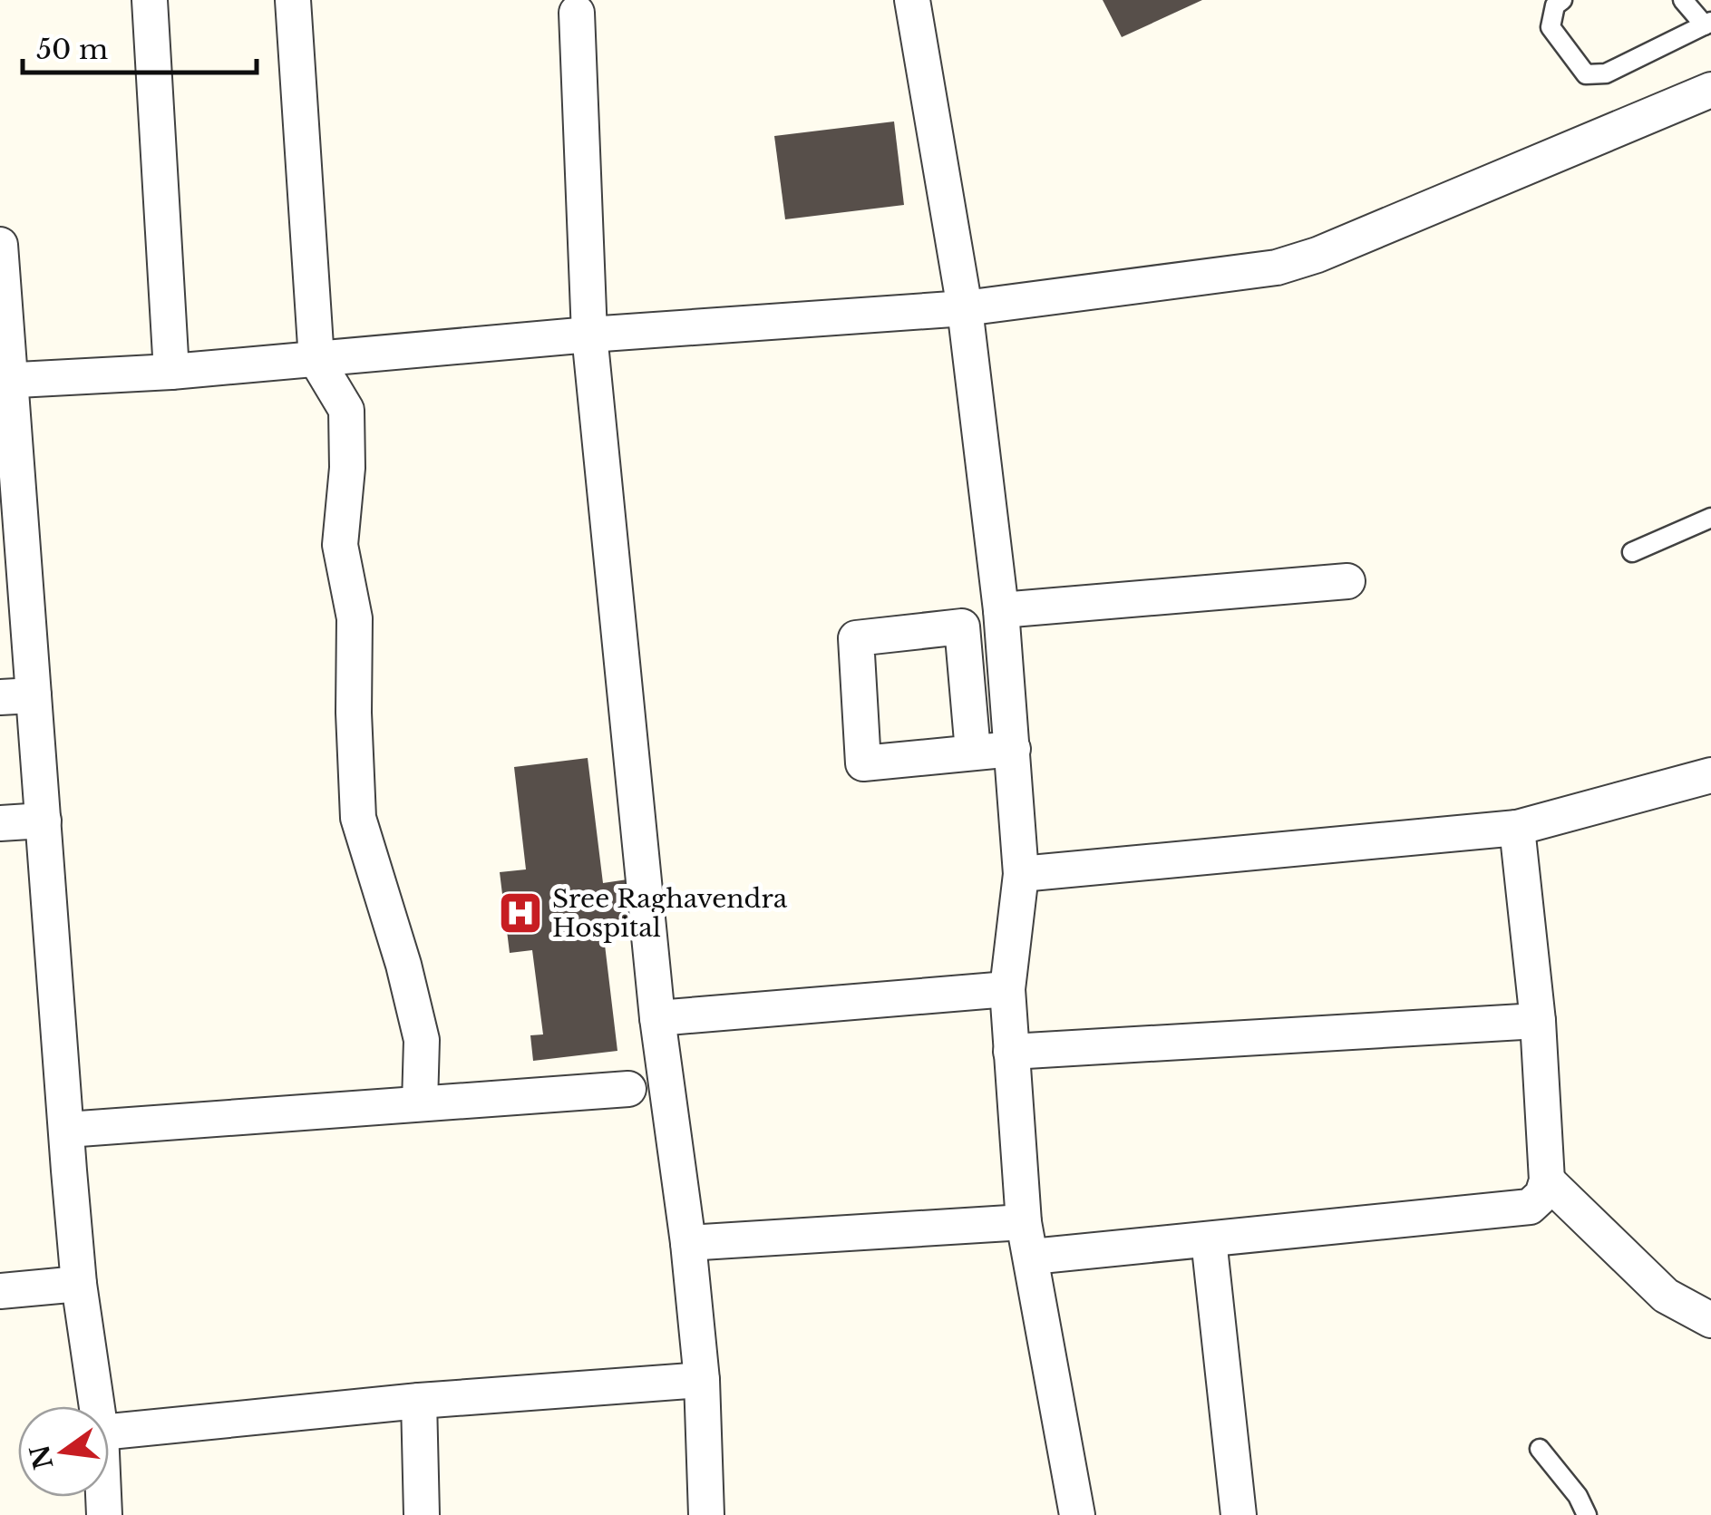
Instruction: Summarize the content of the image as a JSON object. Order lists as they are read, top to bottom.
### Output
{
  "places": {
    "hospital": ["Sree Raghavendra Hospital"]
  },
  "scale_bar": "50 m",
  "north": "left"
}
